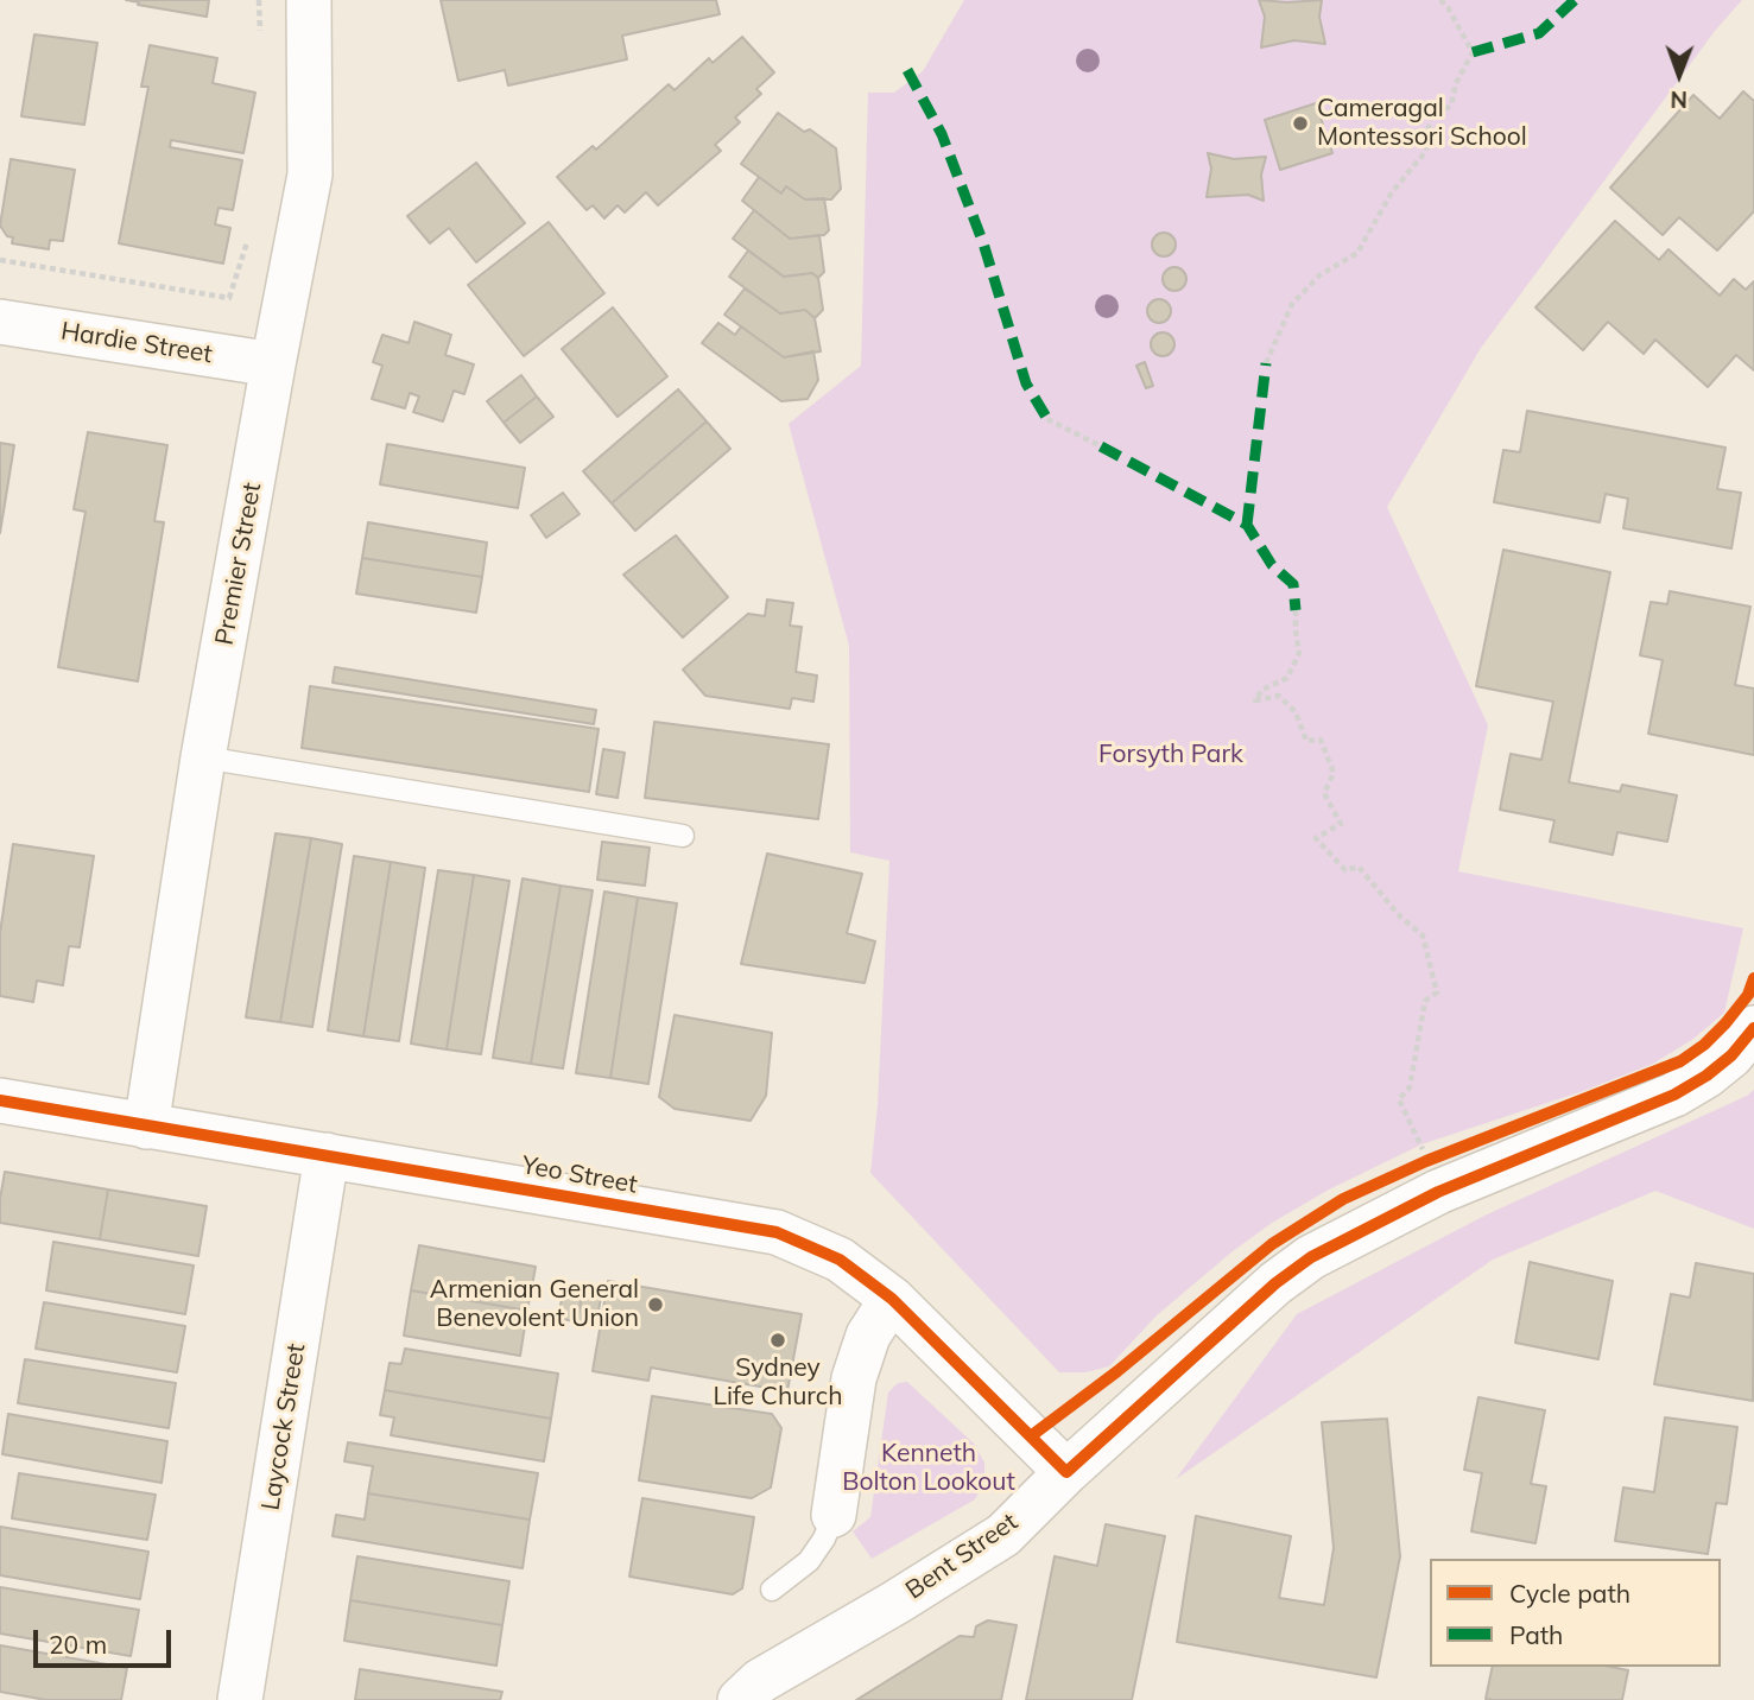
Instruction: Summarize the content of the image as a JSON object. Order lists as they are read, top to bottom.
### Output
{
  "streets": {
    "street": [
      "Hardie Street",
      "Premier Street",
      "Yeo Street",
      "Laycock Street",
      "Bent Street"
    ]
  },
  "crossings": [
    ["Hardie Street", "Premier Street"],
    ["Premier Street", "Yeo Street"],
    ["Yeo Street", "Laycock Street"],
    ["Yeo Street", "Bent Street"]
  ],
  "parks": ["Forsyth Park", "Kenneth Bolton Lookout"],
  "places": ["Cameragal Montessori School", "Armenian General Benevolent Union", "Sydney Life Church"],
  "legend": ["Cycle path", "Path"],
  "scale_bar": "20 m",
  "north": "bottom"
}
